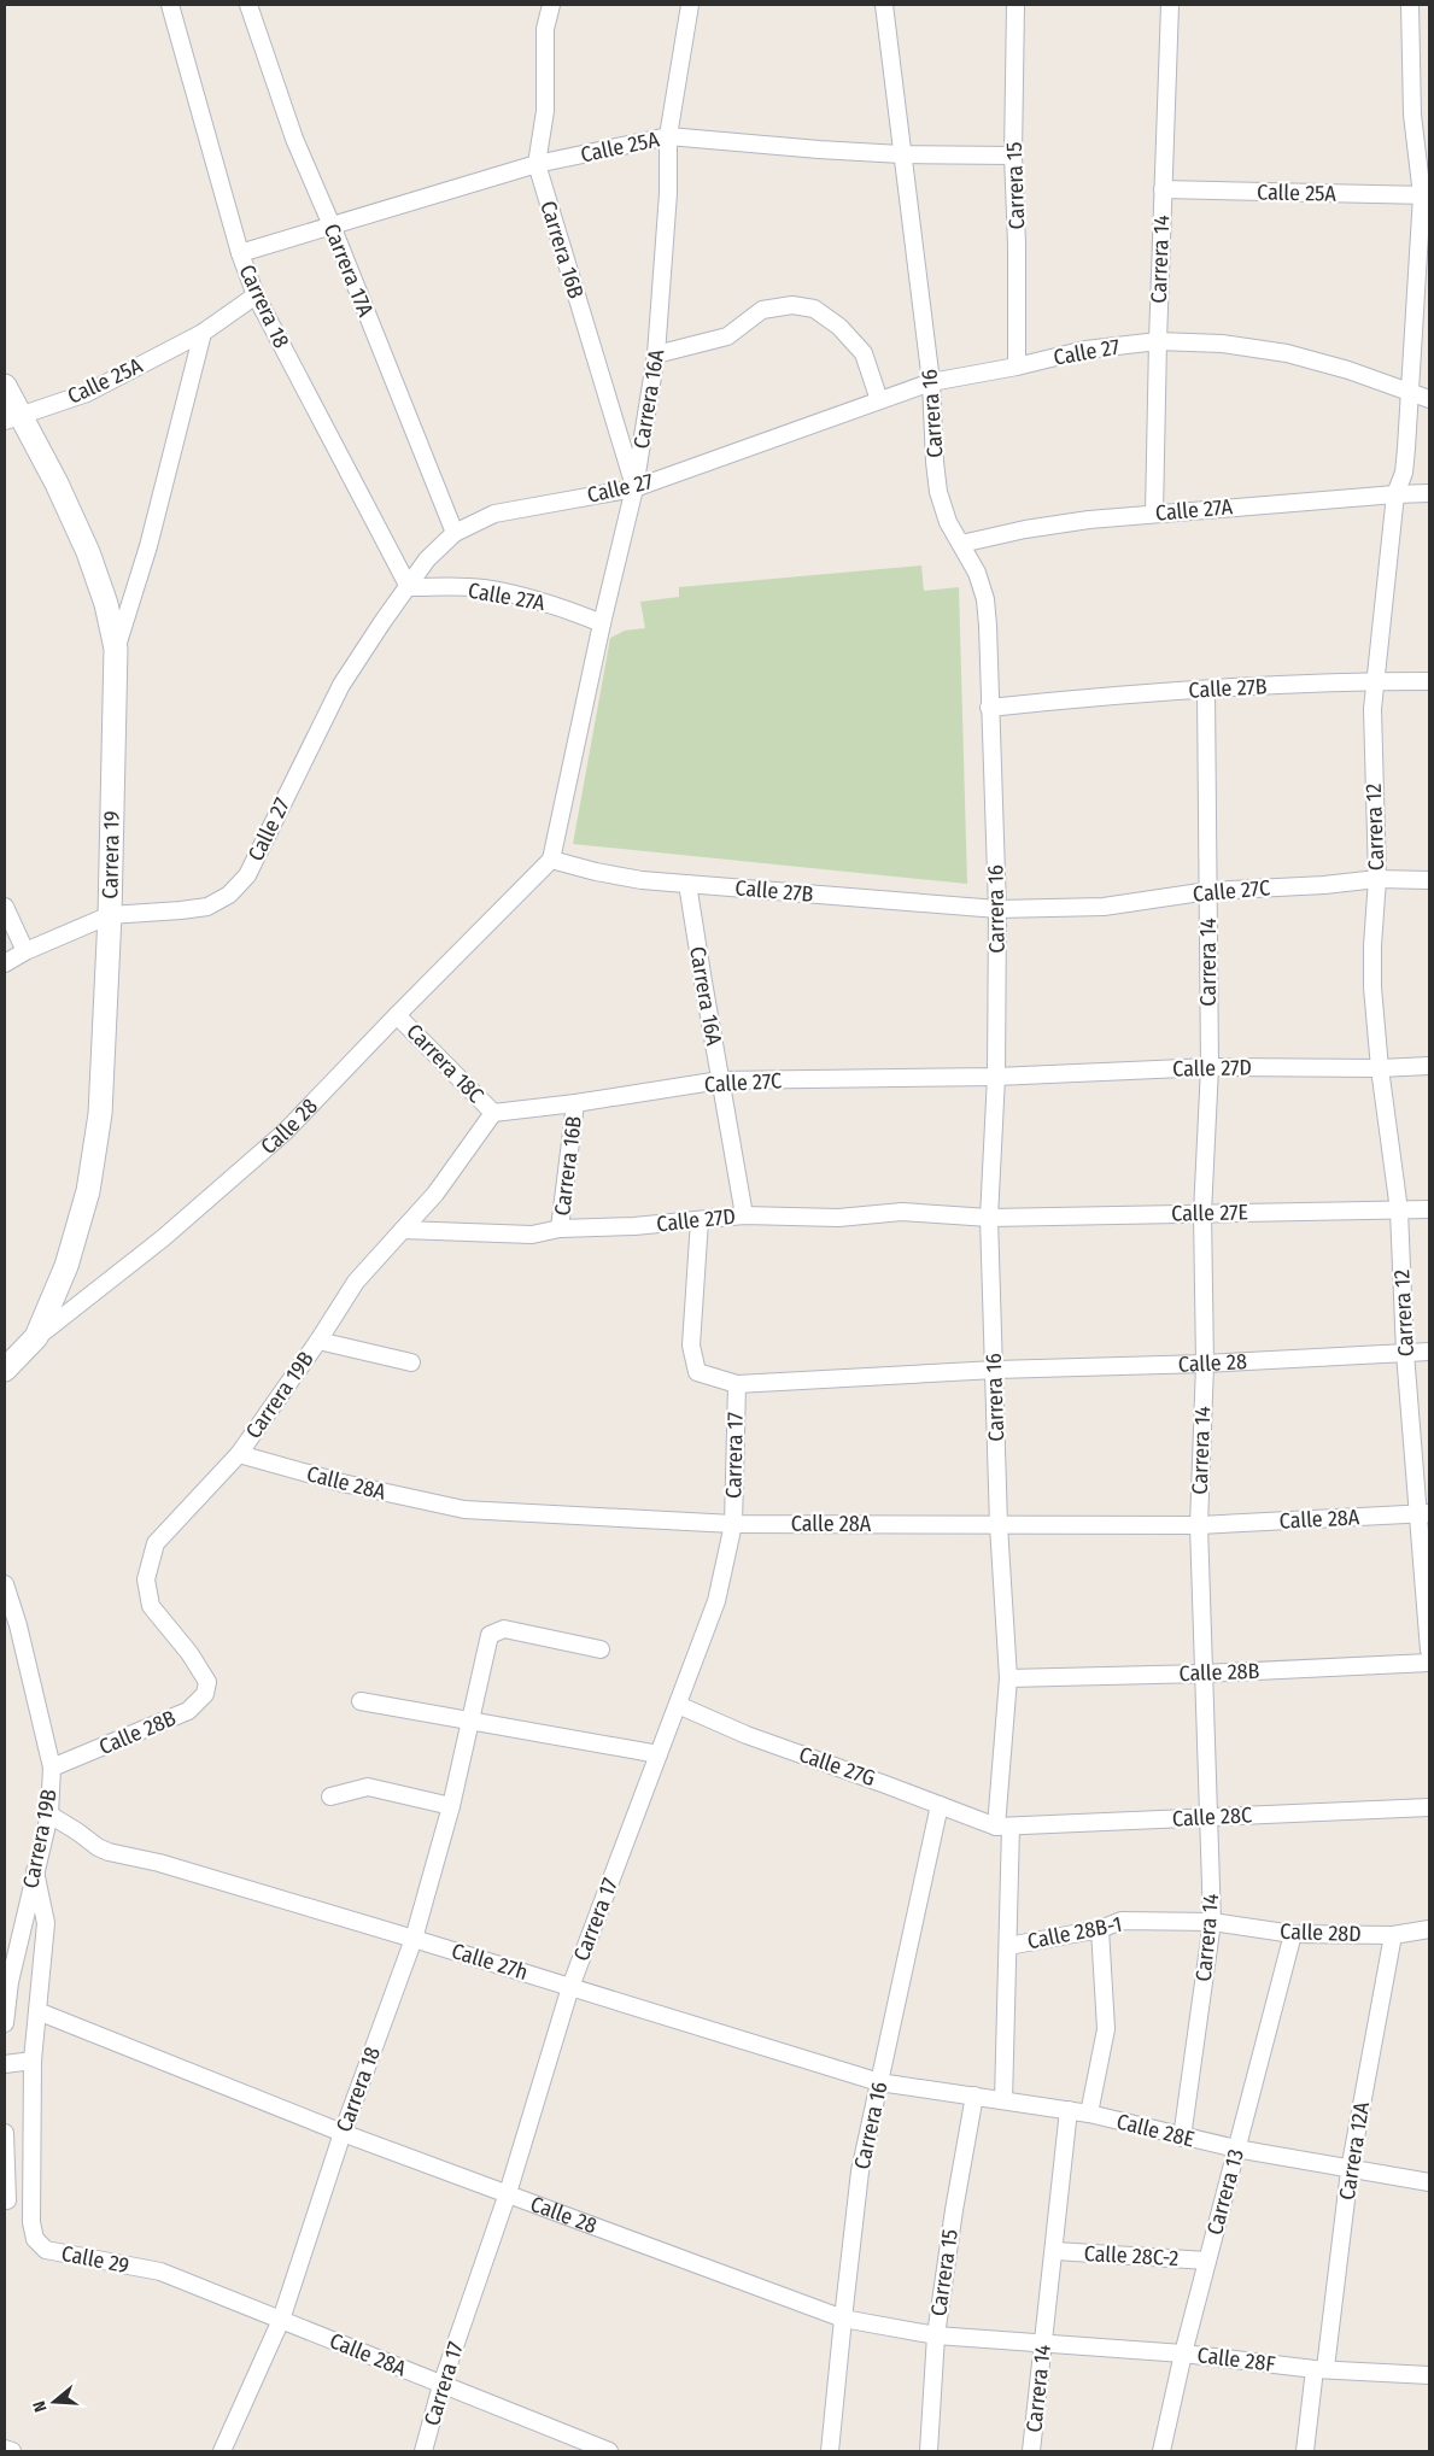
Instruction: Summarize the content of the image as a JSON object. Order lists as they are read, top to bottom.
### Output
{
  "streets": {
    "street": [
      "Calle 25A",
      "Carrera 15",
      "Carrera 16B",
      "Carrera 14",
      "Carrera 17A",
      "Carrera 18",
      "Calle 27",
      "Carrera 16A",
      "Carrera 16",
      "Calle 27A",
      "Calle 27B",
      "Carrera 12",
      "Carrera 19",
      "Calle 27C",
      "Carrera 18C",
      "Calle 27D",
      "Calle 28",
      "Calle 27E",
      "Carrera 19B",
      "Carrera 17",
      "Calle 28A",
      "Calle 28B",
      "Calle 27G",
      "Calle 28C",
      "Calle 28B-1",
      "Calle 28D",
      "Calle 27h",
      "Calle 28E",
      "Carrera 12A",
      "Carrera 13",
      "Calle 28C-2",
      "Calle 29",
      "Calle 28F"
    ]
  },
  "crossings": [
    ["Calle 25A", "Carrera 15"],
    ["Calle 25A", "Carrera 16B"],
    ["Calle 25A", "Carrera 14"],
    ["Calle 25A", "Carrera 17A"],
    ["Calle 25A", "Carrera 18"],
    ["Calle 25A", "Carrera 16A"],
    ["Calle 25A", "Carrera 16"],
    ["Calle 25A", "Carrera 12"],
    ["Calle 25A", "Carrera 19"],
    ["Carrera 15", "Calle 27"],
    ["Carrera 15", "Calle 28"],
    ["Carrera 15", "Calle 28E"],
    ["Carrera 16B", "Calle 27"],
    ["Carrera 16B", "Carrera 16A"],
    ["Carrera 16B", "Calle 27C"],
    ["Carrera 16B", "Calle 27D"],
    ["Carrera 14", "Calle 27"],
    ["Carrera 14", "Calle 27A"],
    ["Carrera 14", "Calle 27B"],
    ["Carrera 14", "Calle 27C"],
    ["Carrera 14", "Calle 27D"],
    ["Carrera 14", "Calle 28"],
    ["Carrera 14", "Calle 27E"],
    ["Carrera 14", "Calle 28A"],
    ["Carrera 14", "Calle 28B"],
    ["Carrera 14", "Calle 28C"],
    ["Carrera 14", "Calle 28B-1"],
    ["Carrera 14", "Calle 28D"],
    ["Carrera 14", "Calle 28E"],
    ["Carrera 14", "Calle 28C-2"],
    ["Carrera 14", "Calle 28F"],
    ["Carrera 17A", "Calle 27"],
    ["Carrera 18", "Calle 27"],
    ["Carrera 18", "Calle 27A"],
    ["Carrera 18", "Calle 28"],
    ["Carrera 18", "Calle 28A"],
    ["Carrera 18", "Calle 27h"],
    ["Calle 27", "Carrera 16A"],
    ["Calle 27", "Carrera 16"],
    ["Calle 27", "Calle 27A"],
    ["Calle 27", "Carrera 12"],
    ["Calle 27", "Carrera 19"],
    ["Carrera 16A", "Calle 27A"],
    ["Carrera 16A", "Calle 27B"],
    ["Carrera 16A", "Calle 27C"],
    ["Carrera 16A", "Calle 27D"],
    ["Carrera 16A", "Calle 28"],
    ["Carrera 16", "Calle 27A"],
    ["Carrera 16", "Calle 27B"],
    ["Carrera 16", "Calle 27C"],
    ["Carrera 16", "Calle 27D"],
    ["Carrera 16", "Calle 28"],
    ["Carrera 16", "Calle 27E"],
    ["Carrera 16", "Calle 28A"],
    ["Carrera 16", "Calle 28B"],
    ["Carrera 16", "Calle 27G"],
    ["Carrera 16", "Calle 28C"],
    ["Carrera 16", "Calle 27h"],
    ["Carrera 16", "Calle 28E"],
    ["Calle 27A", "Carrera 12"],
    ["Calle 27B", "Carrera 12"],
    ["Calle 27B", "Calle 27C"],
    ["Calle 27B", "Calle 28"],
    ["Carrera 12", "Calle 27C"],
    ["Carrera 12", "Calle 27D"],
    ["Carrera 12", "Calle 28"],
    ["Carrera 12", "Calle 27E"],
    ["Carrera 12", "Calle 28A"],
    ["Carrera 19", "Calle 28"],
    ["Calle 27C", "Carrera 18C"],
    ["Calle 27C", "Calle 27D"],
    ["Calle 27C", "Carrera 19B"],
    ["Carrera 18C", "Calle 28"],
    ["Carrera 18C", "Carrera 19B"],
    ["Calle 27D", "Calle 27E"],
    ["Calle 27D", "Carrera 19B"],
    ["Calle 28", "Carrera 17"],
    ["Calle 28", "Calle 28F"],
    ["Carrera 19B", "Calle 28A"],
    ["Carrera 19B", "Calle 28B"],
    ["Carrera 19B", "Calle 27h"],
    ["Carrera 17", "Calle 28A"],
    ["Carrera 17", "Calle 27G"],
    ["Carrera 17", "Calle 27h"],
    ["Calle 28A", "Calle 29"],
    ["Calle 27G", "Calle 28C"],
    ["Calle 28B-1", "Calle 28D"],
    ["Calle 28D", "Carrera 12A"],
    ["Calle 28D", "Carrera 13"],
    ["Calle 27h", "Calle 28E"],
    ["Calle 28E", "Carrera 12A"],
    ["Calle 28E", "Carrera 13"],
    ["Carrera 12A", "Calle 28F"],
    ["Carrera 13", "Calle 28C-2"],
    ["Carrera 13", "Calle 28F"]
  ],
  "north": "left"
}
